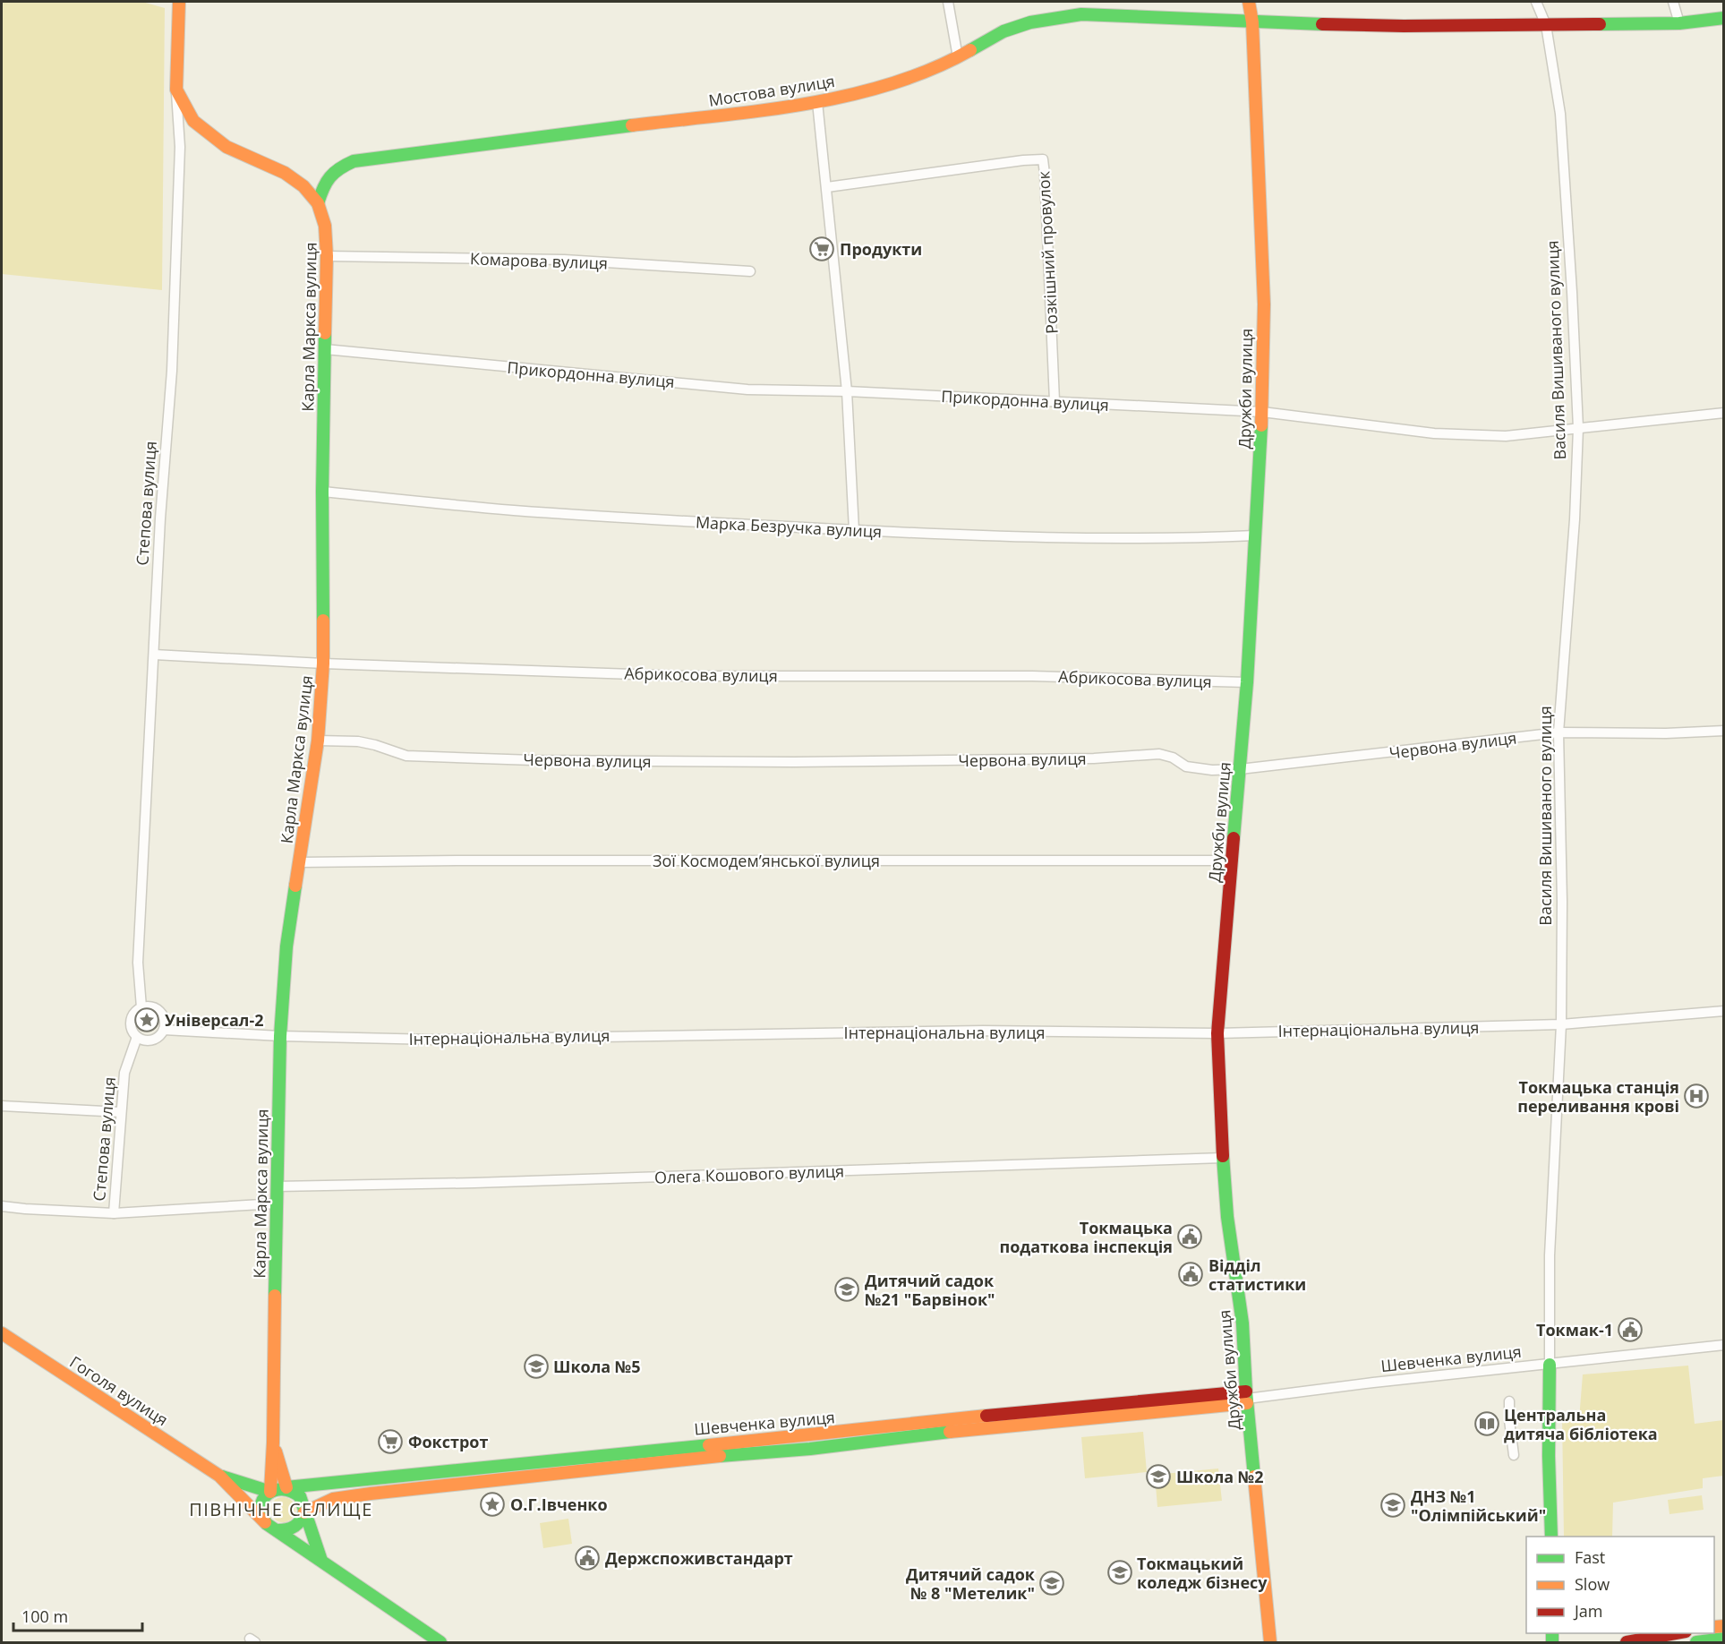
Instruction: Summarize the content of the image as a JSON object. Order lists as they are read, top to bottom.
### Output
{
  "streets": {
    "street": [
      "Мостова вулиця",
      "Розкішний провулок",
      "Комарова вулиця",
      "Карла Маркса вулиця",
      "Василя Вишиваного вулиця",
      "Прикордонна вулиця",
      "Дружби вулиця",
      "Степова вулиця",
      "Марка Безручка вулиця",
      "Абрикосова вулиця",
      "Червона вулиця",
      "Зої Космодем’янської вулиця",
      "Інтернаціональна вулиця",
      "Олега Кошового вулиця",
      "Шевченка вулиця",
      "Гоголя вулиця"
    ]
  },
  "crossings": [
    ["Мостова вулиця", "Карла Маркса вулиця"],
    ["Мостова вулиця", "Василя Вишиваного вулиця"],
    ["Мостова вулиця", "Дружби вулиця"],
    ["Розкішний провулок", "Прикордонна вулиця"],
    ["Комарова вулиця", "Карла Маркса вулиця"],
    ["Карла Маркса вулиця", "Прикордонна вулиця"],
    ["Карла Маркса вулиця", "Степова вулиця"],
    ["Карла Маркса вулиця", "Марка Безручка вулиця"],
    ["Карла Маркса вулиця", "Абрикосова вулиця"],
    ["Карла Маркса вулиця", "Червона вулиця"],
    ["Карла Маркса вулиця", "Зої Космодем’янської вулиця"],
    ["Карла Маркса вулиця", "Інтернаціональна вулиця"],
    ["Карла Маркса вулиця", "Олега Кошового вулиця"],
    ["Карла Маркса вулиця", "Шевченка вулиця"],
    ["Карла Маркса вулиця", "Гоголя вулиця"],
    ["Василя Вишиваного вулиця", "Прикордонна вулиця"],
    ["Василя Вишиваного вулиця", "Червона вулиця"],
    ["Василя Вишиваного вулиця", "Інтернаціональна вулиця"],
    ["Василя Вишиваного вулиця", "Шевченка вулиця"],
    ["Прикордонна вулиця", "Дружби вулиця"],
    ["Дружби вулиця", "Марка Безручка вулиця"],
    ["Дружби вулиця", "Абрикосова вулиця"],
    ["Дружби вулиця", "Червона вулиця"],
    ["Дружби вулиця", "Зої Космодем’янської вулиця"],
    ["Дружби вулиця", "Інтернаціональна вулиця"],
    ["Дружби вулиця", "Олега Кошового вулиця"],
    ["Дружби вулиця", "Шевченка вулиця"],
    ["Степова вулиця", "Абрикосова вулиця"],
    ["Степова вулиця", "Інтернаціональна вулиця"],
    ["Шевченка вулиця", "Гоголя вулиця"]
  ],
  "districts": ["ПІВНІЧНЕ СЕЛИЩЕ"],
  "places": {
    "supermarket": ["Продукти", "Фокстрот"],
    "place": ["Універсал-2", "О.Г.Івченко"],
    "hospital": ["Токмацька станція переливання крові"],
    "public building": [
      "Токмацька податкова інспекція",
      "Відділ статистики",
      "Токмак-1",
      "Держспоживстандарт"
    ],
    "school or university": [
      "Дитячий садок №21 \"Барвінок\"",
      "Школа №5",
      "Школа №2",
      "ДНЗ №1 \"Олімпійський\"",
      "Токмацький коледж бізнесу",
      "Дитячий садок № 8 \"Метелик\""
    ],
    "library": ["Центральна дитяча бібліотека"]
  },
  "legend": ["Fast", "Slow", "Jam"],
  "scale_bar": "100 m"
}
